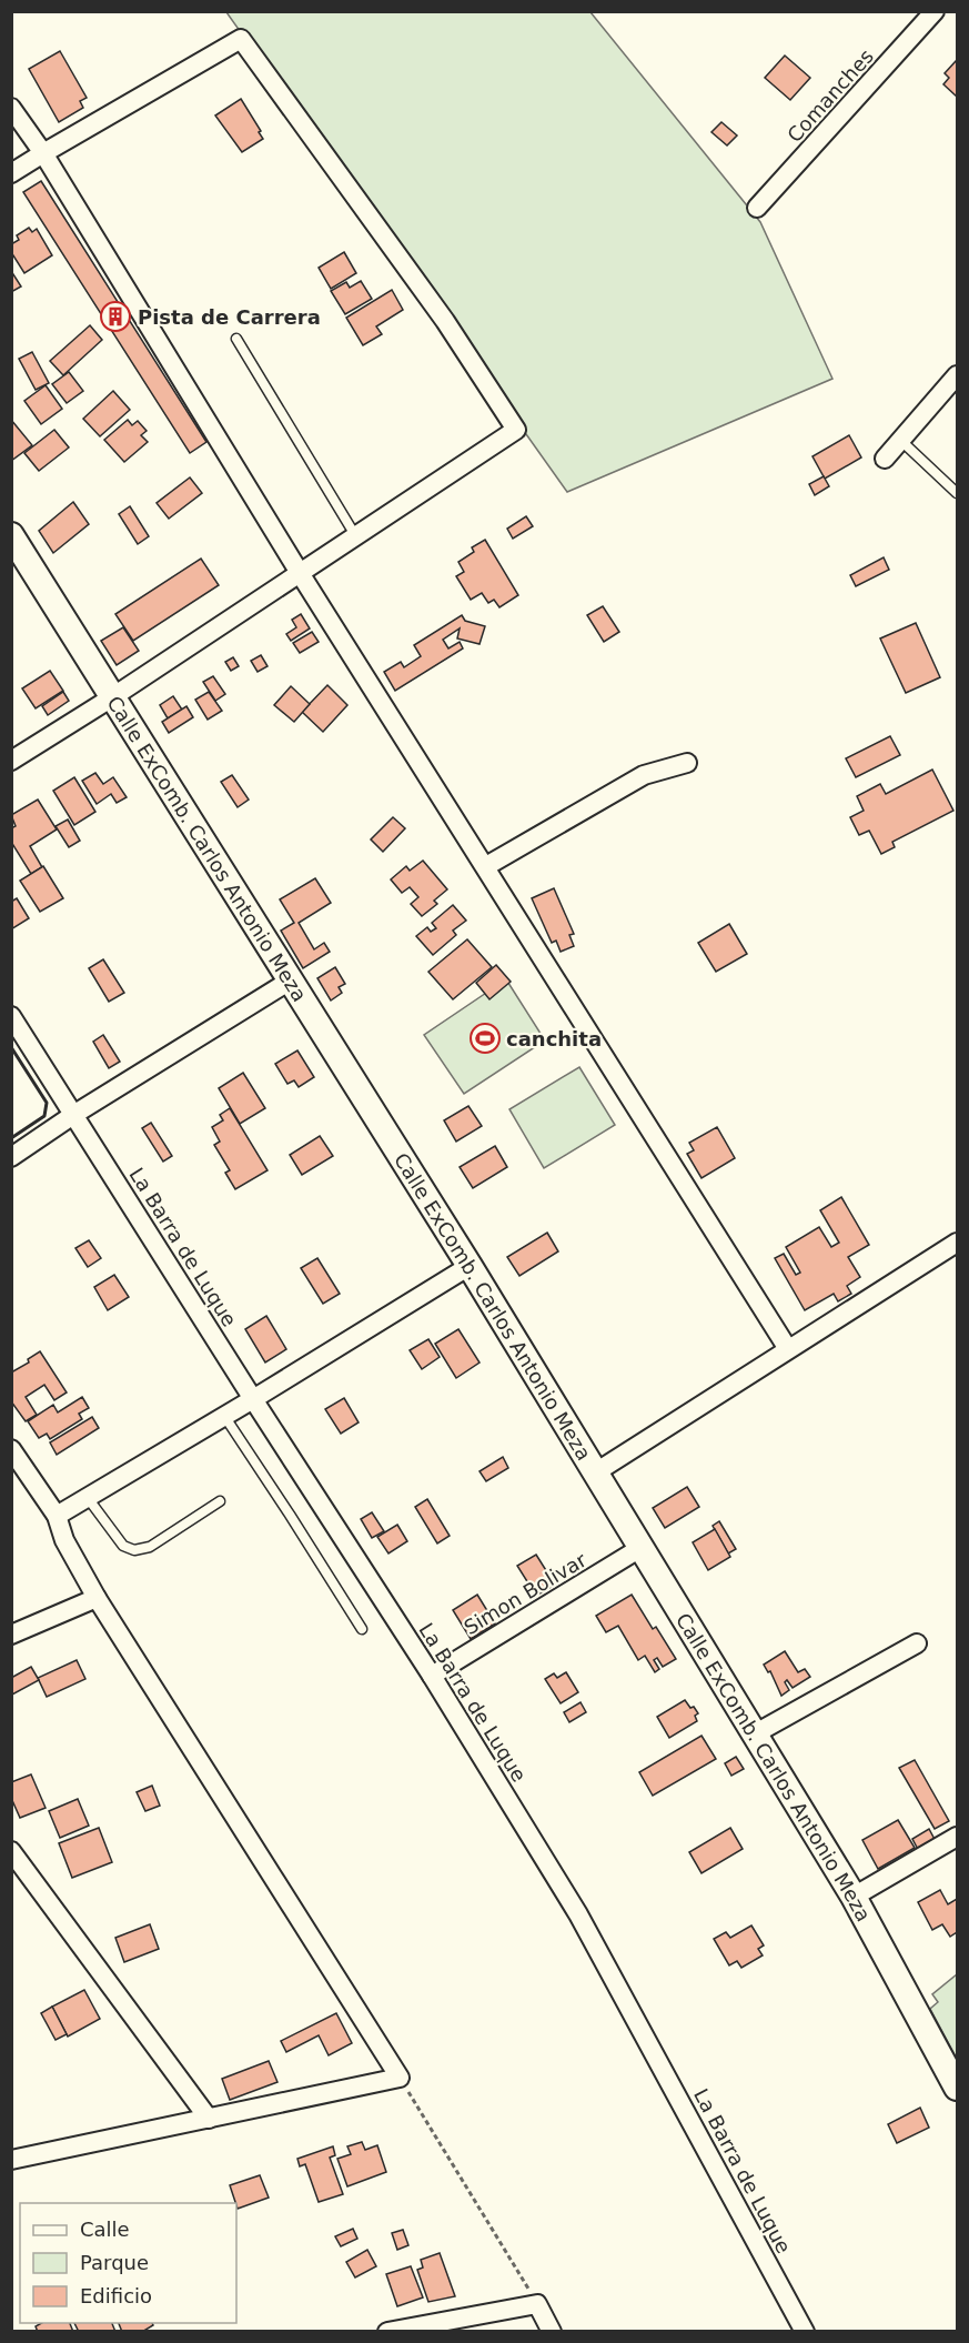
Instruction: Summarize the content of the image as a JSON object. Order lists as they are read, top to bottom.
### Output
{
  "streets": {
    "street": [
      "Comanches",
      "Calle ExComb. Carlos Antonio Meza",
      "La Barra de Luque",
      "Simon Bolivar"
    ]
  },
  "crossings": [
    ["Calle ExComb. Carlos Antonio Meza", "Simon Bolivar"],
    ["La Barra de Luque", "Simon Bolivar"]
  ],
  "places": {
    "building": ["Pista de Carrera"],
    "sports": ["canchita"]
  },
  "legend": ["Calle", "Parque", "Edificio"]
}
